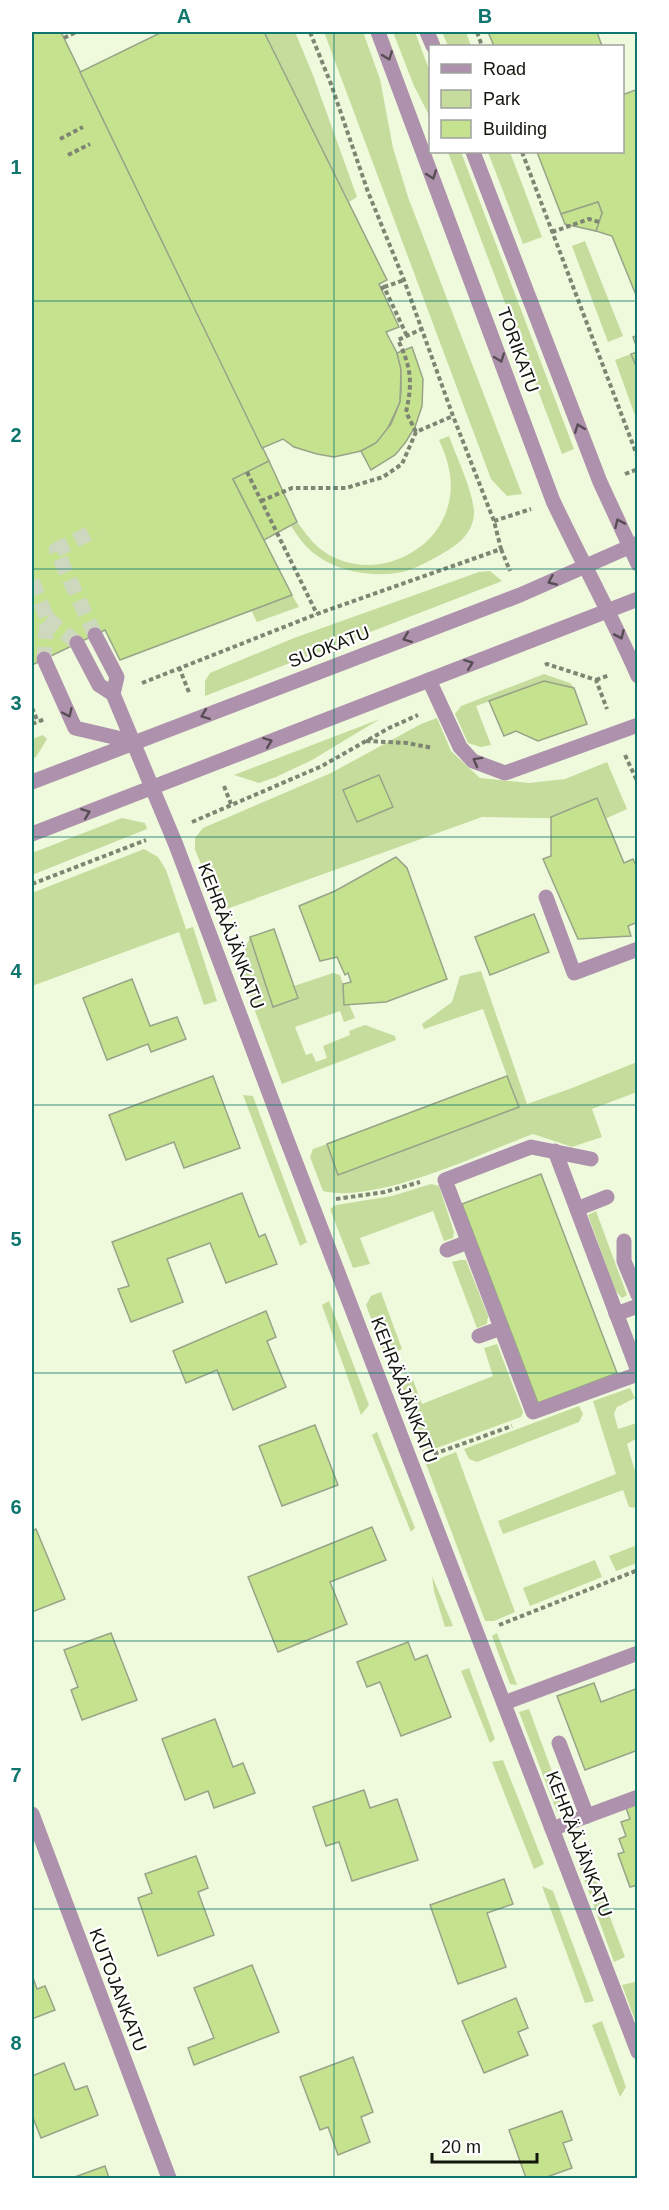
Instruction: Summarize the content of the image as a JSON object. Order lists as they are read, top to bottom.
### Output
{
  "streets": {
    "street": [
      "TORIKATU",
      "SUOKATU",
      "KEHRÄÄJÄNKATU",
      "KUTOJANKATU"
    ]
  },
  "crossings": [
    ["TORIKATU", "SUOKATU"],
    ["SUOKATU", "KEHRÄÄJÄNKATU"]
  ],
  "legend": ["Road", "Park", "Building"],
  "scale_bar": "20 m",
  "grid": {
    "columns": ["A", "B"],
    "rows": [
      "1",
      "2",
      "3",
      "4",
      "5",
      "6",
      "7",
      "8"
    ]
  }
}
